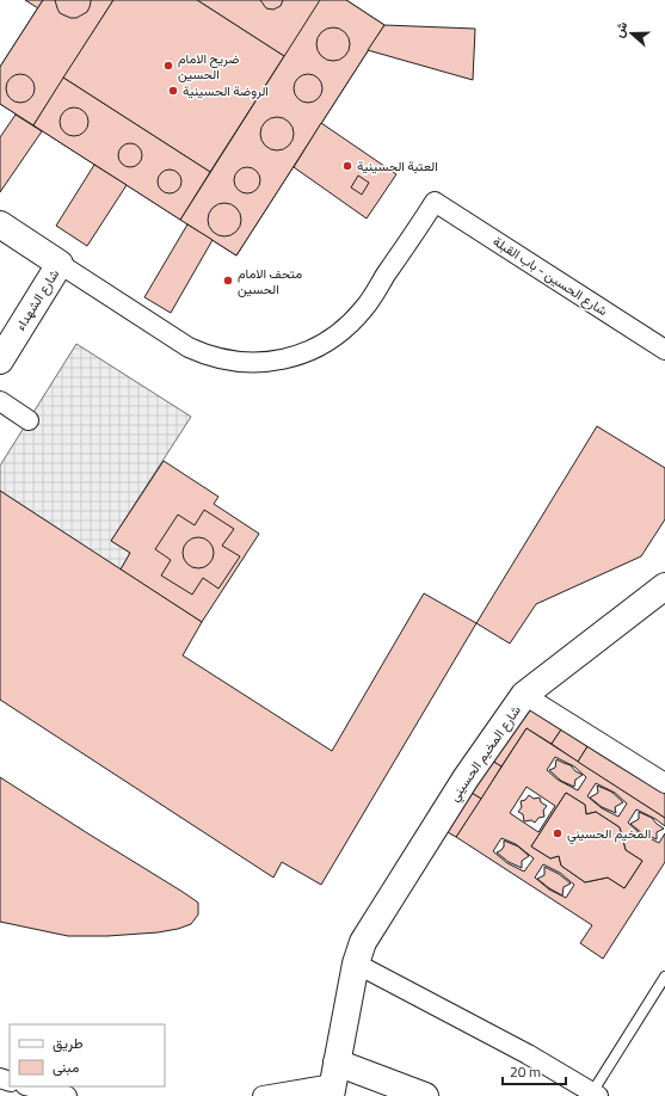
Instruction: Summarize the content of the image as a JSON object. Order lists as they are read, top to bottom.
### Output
{
  "streets": {
    "main road": ["شارع الشهداء", "شارع المخيم الحسيني"],
    "street": ["شارع الحسين - باب القبلة"]
  },
  "crossings": [
    ["شارع الحسين - باب القبلة", "شارع الشهداء"]
  ],
  "places": [
    "ضريح الامام الحسين",
    "الروضة الحسينية",
    "العتبة الحسينية",
    "متحف الامام الحسين",
    "المخيم الحسيني"
  ],
  "legend": ["طريق", "مبنى"],
  "scale_bar": "20 m",
  "north": "left"
}
